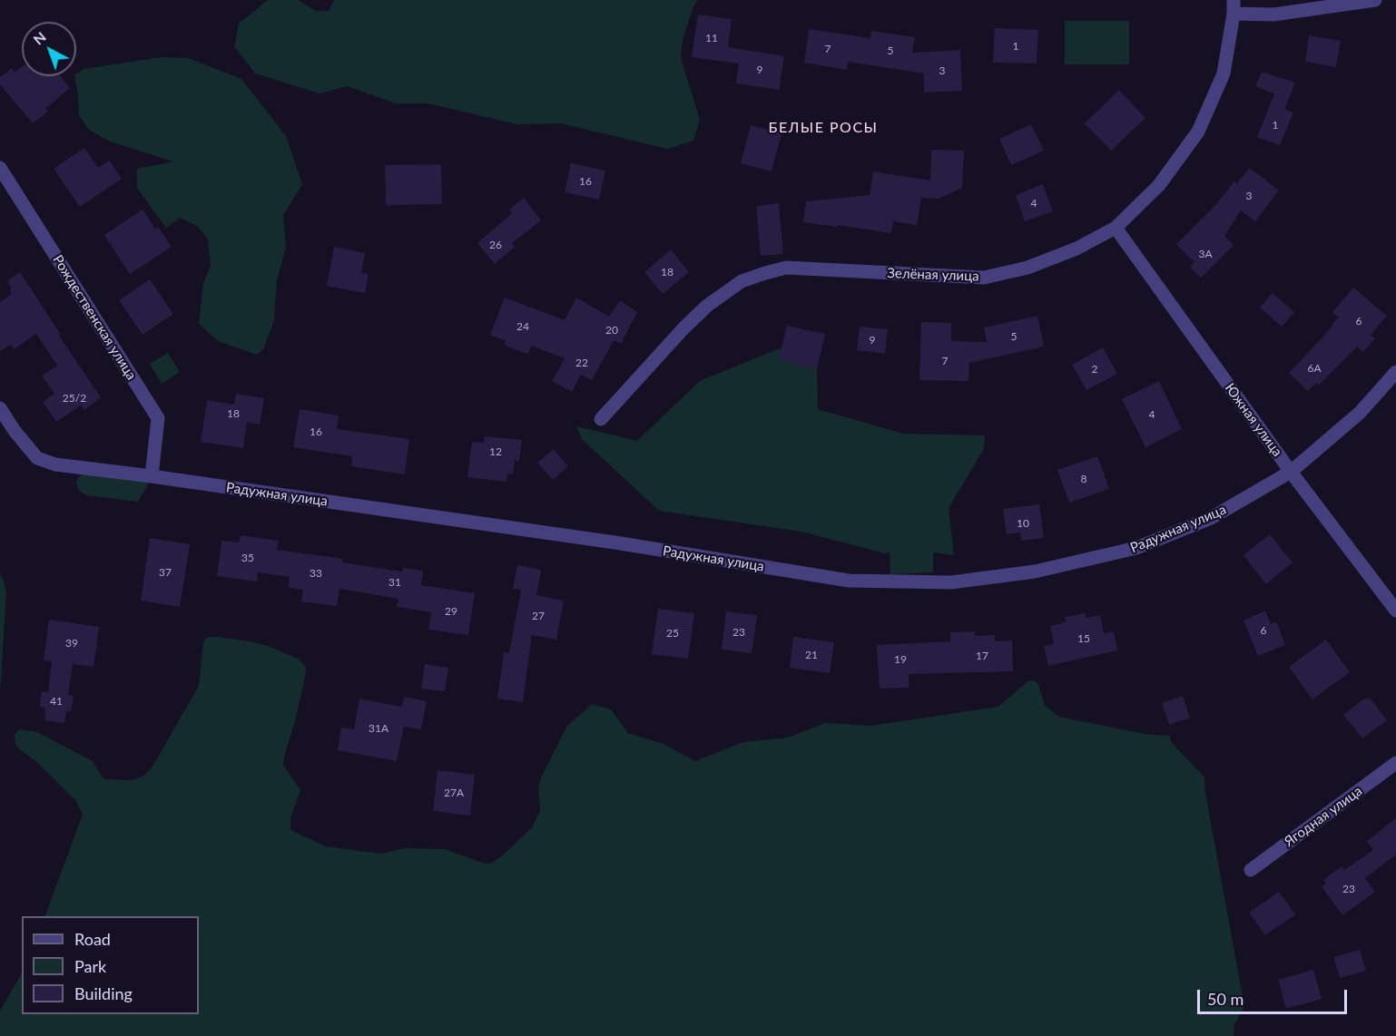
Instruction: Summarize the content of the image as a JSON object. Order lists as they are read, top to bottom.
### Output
{
  "streets": {
    "street": [
      "Зелёная улица",
      "Рождественская улица",
      "Южная улица",
      "Радужная улица",
      "Ягодная улица"
    ]
  },
  "crossings": [
    ["Зелёная улица", "Южная улица"],
    ["Рождественская улица", "Радужная улица"],
    ["Южная улица", "Радужная улица"]
  ],
  "districts": ["БЕЛЫЕ РОСЫ"],
  "house_numbers": [
    "11",
    "1",
    "7",
    "5",
    "9",
    "3",
    "1",
    "16",
    "3",
    "4",
    "26",
    "3А",
    "18",
    "6",
    "24",
    "20",
    "5",
    "9",
    "7",
    "22",
    "6А",
    "2",
    "25/2",
    "18",
    "4",
    "16",
    "12",
    "8",
    "10",
    "35",
    "37",
    "33",
    "31",
    "29",
    "27",
    "6",
    "23",
    "25",
    "15",
    "39",
    "21",
    "17",
    "19",
    "41",
    "31А",
    "27А",
    "23"
  ],
  "legend": ["Road", "Park", "Building"],
  "scale_bar": "50 m",
  "north": "top left"
}
